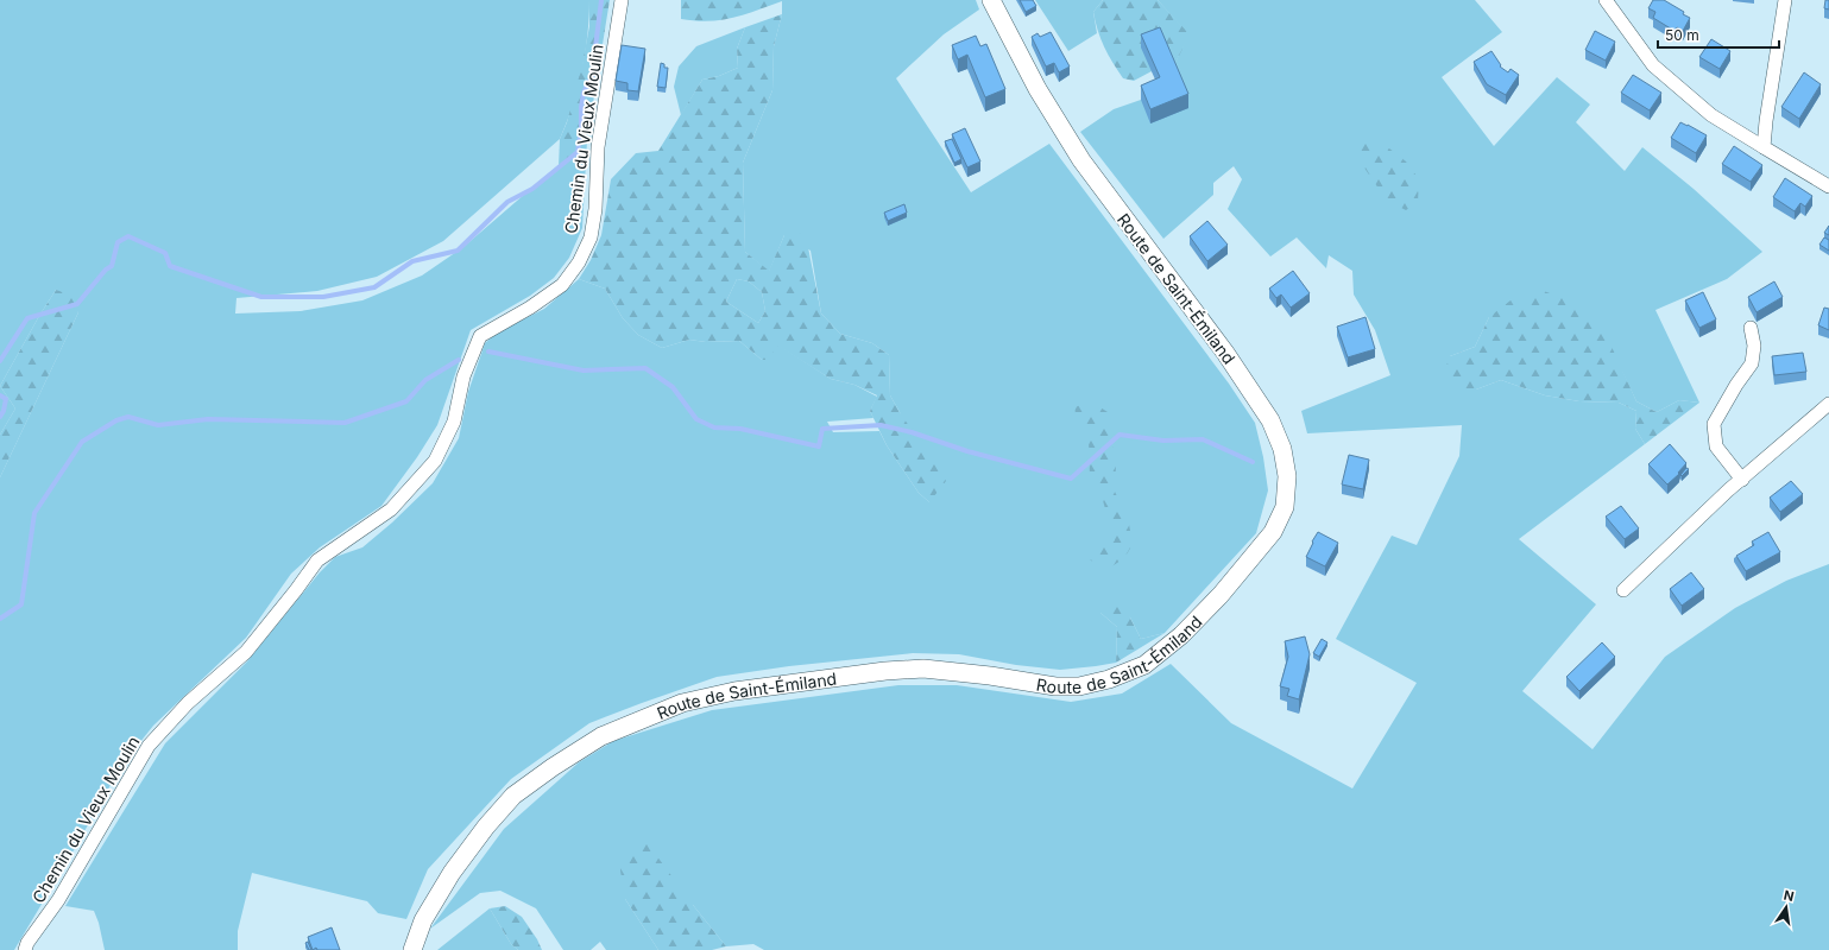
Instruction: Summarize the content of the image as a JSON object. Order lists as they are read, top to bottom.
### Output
{
  "streets": {
    "main road": ["Route de Saint-Émiland"],
    "street": ["Chemin du Vieux Moulin"]
  },
  "scale_bar": "50 m",
  "north": "top"
}
